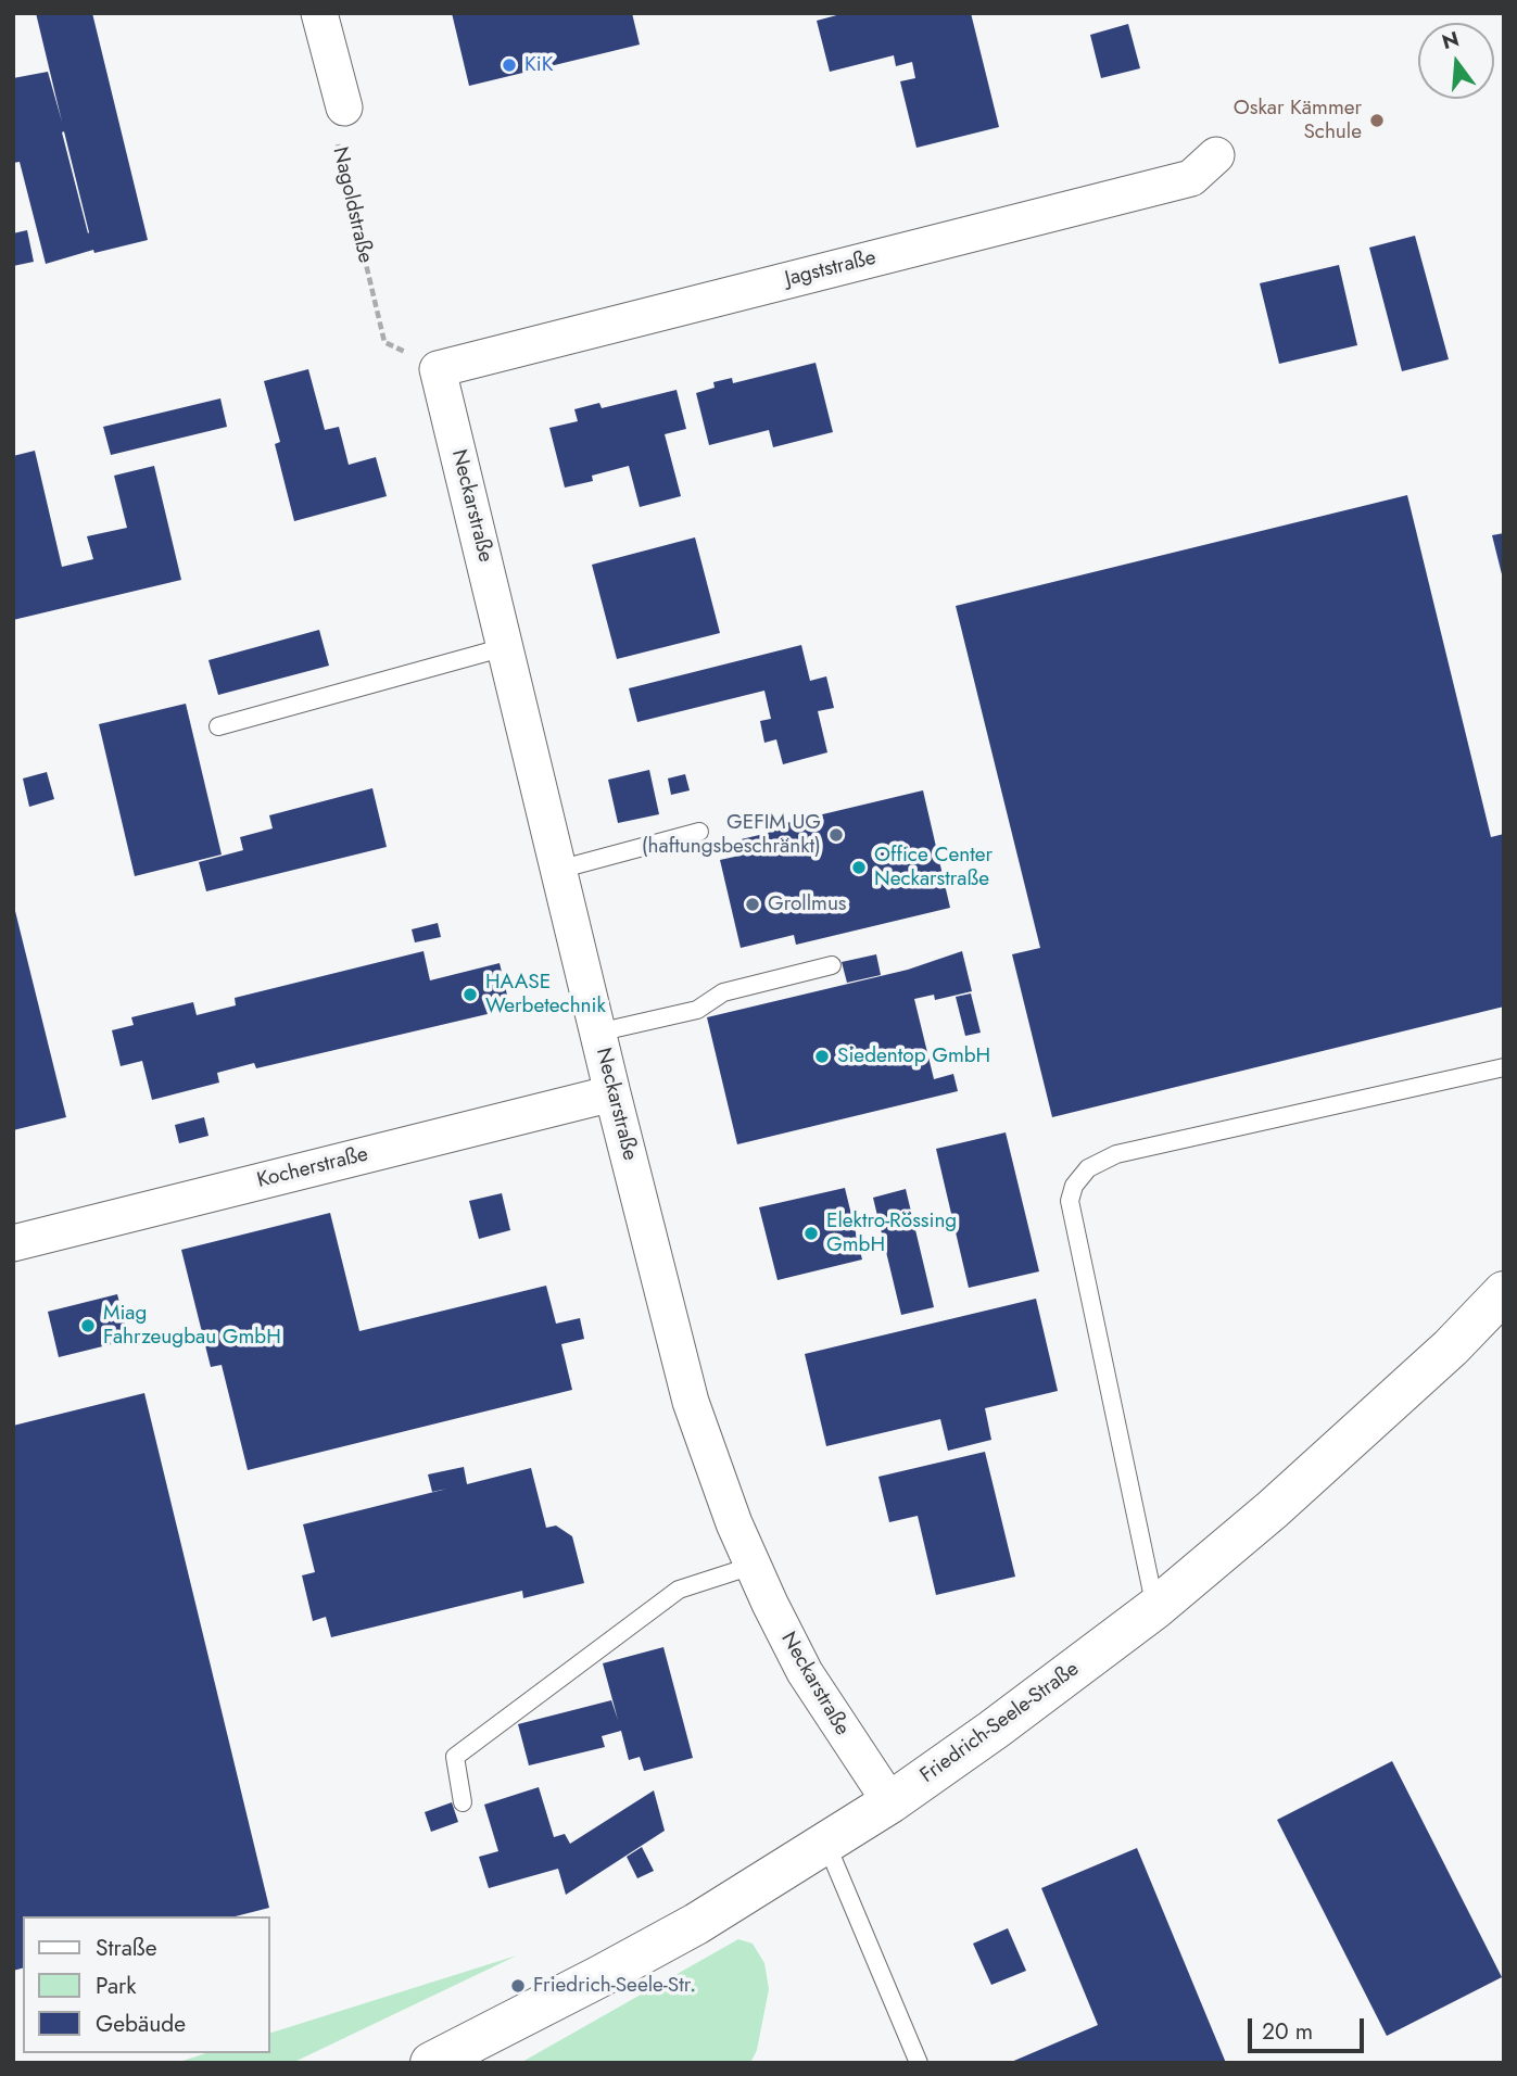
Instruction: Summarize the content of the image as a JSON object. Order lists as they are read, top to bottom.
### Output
{
  "streets": {
    "street": [
      "Jagststraße",
      "Neckarstraße",
      "Kocherstraße",
      "Friedrich-Seele-Straße"
    ],
    "path": ["Nagoldstraße"]
  },
  "crossings": [
    ["Nagoldstraße", "Jagststraße"],
    ["Nagoldstraße", "Neckarstraße"],
    ["Jagststraße", "Neckarstraße"],
    ["Neckarstraße", "Kocherstraße"],
    ["Neckarstraße", "Friedrich-Seele-Straße"]
  ],
  "places": [
    "KiK",
    "Oskar Kämmer Schule",
    "GEFIM UG (haftungsbeschränkt)",
    "Office Center Neckarstraße",
    "Grollmus",
    "HAASE Werbetechnik",
    "Siedentop GmbH",
    "Elektro-Rössing GmbH",
    "Miag Fahrzeugbau GmbH",
    "Friedrich-Seele-Str."
  ],
  "legend": ["Straße", "Park", "Gebäude"],
  "scale_bar": "20 m",
  "north": "top"
}
